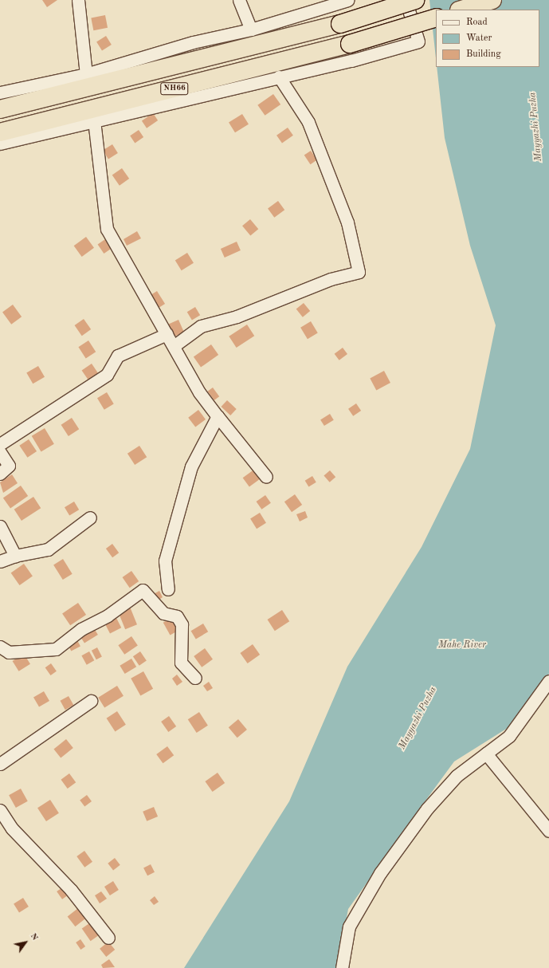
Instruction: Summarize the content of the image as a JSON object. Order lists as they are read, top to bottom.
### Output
{
  "streets": {
    "highway": ["NH66"]
  },
  "water": ["Mayyazhi Puzha", "Mahe River"],
  "legend": ["Road", "Water", "Building"],
  "north": "top right"
}
